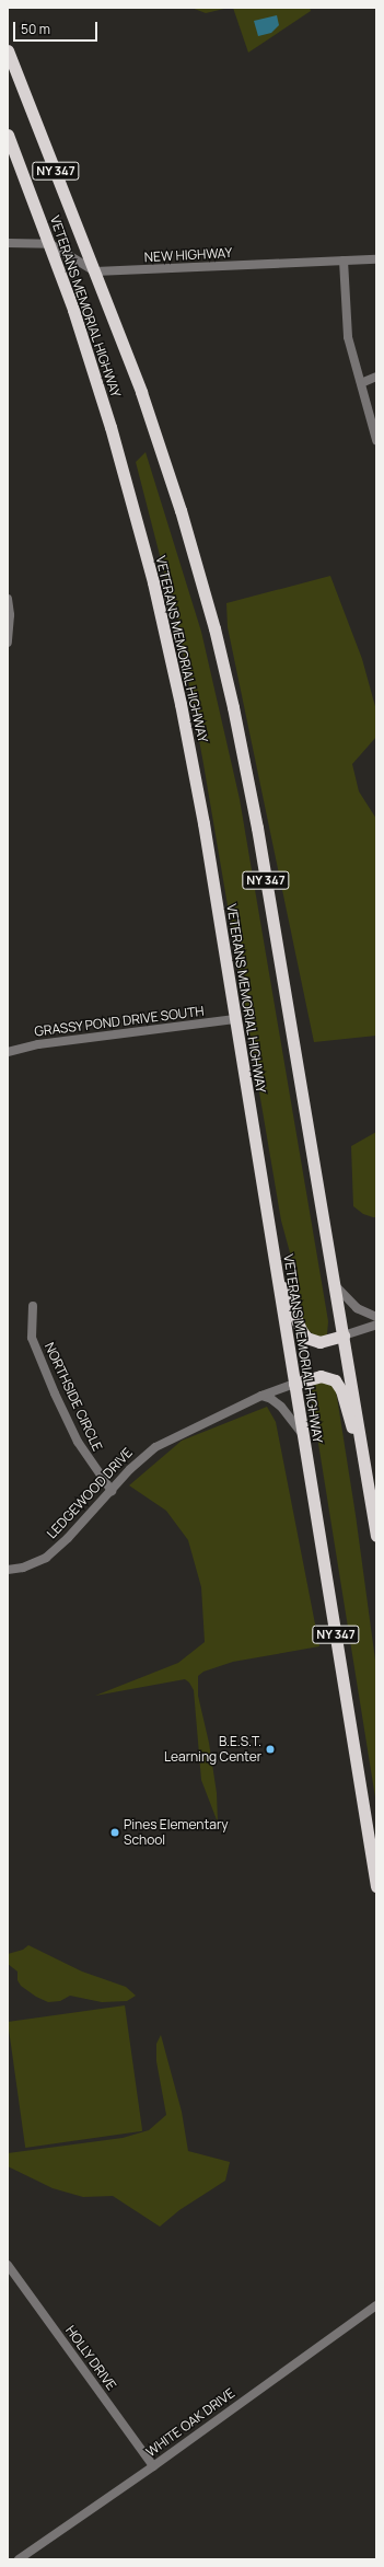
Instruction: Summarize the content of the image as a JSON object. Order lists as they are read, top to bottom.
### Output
{
  "streets": {
    "highway": ["NY 347", "VETERANS MEMORIAL HIGHWAY"],
    "street": [
      "NEW HIGHWAY",
      "GRASSY POND DRIVE SOUTH",
      "NORTHSIDE CIRCLE",
      "LEDGEWOOD DRIVE",
      "HOLLY DRIVE",
      "WHITE OAK DRIVE"
    ]
  },
  "crossings": [
    ["NEW HIGHWAY", "VETERANS MEMORIAL HIGHWAY"],
    ["VETERANS MEMORIAL HIGHWAY", "GRASSY POND DRIVE SOUTH"],
    ["VETERANS MEMORIAL HIGHWAY", "LEDGEWOOD DRIVE"],
    ["NORTHSIDE CIRCLE", "LEDGEWOOD DRIVE"],
    ["HOLLY DRIVE", "WHITE OAK DRIVE"]
  ],
  "places": ["B.E.S.T. Learning Center", "Pines Elementary School"],
  "scale_bar": "50 m"
}
